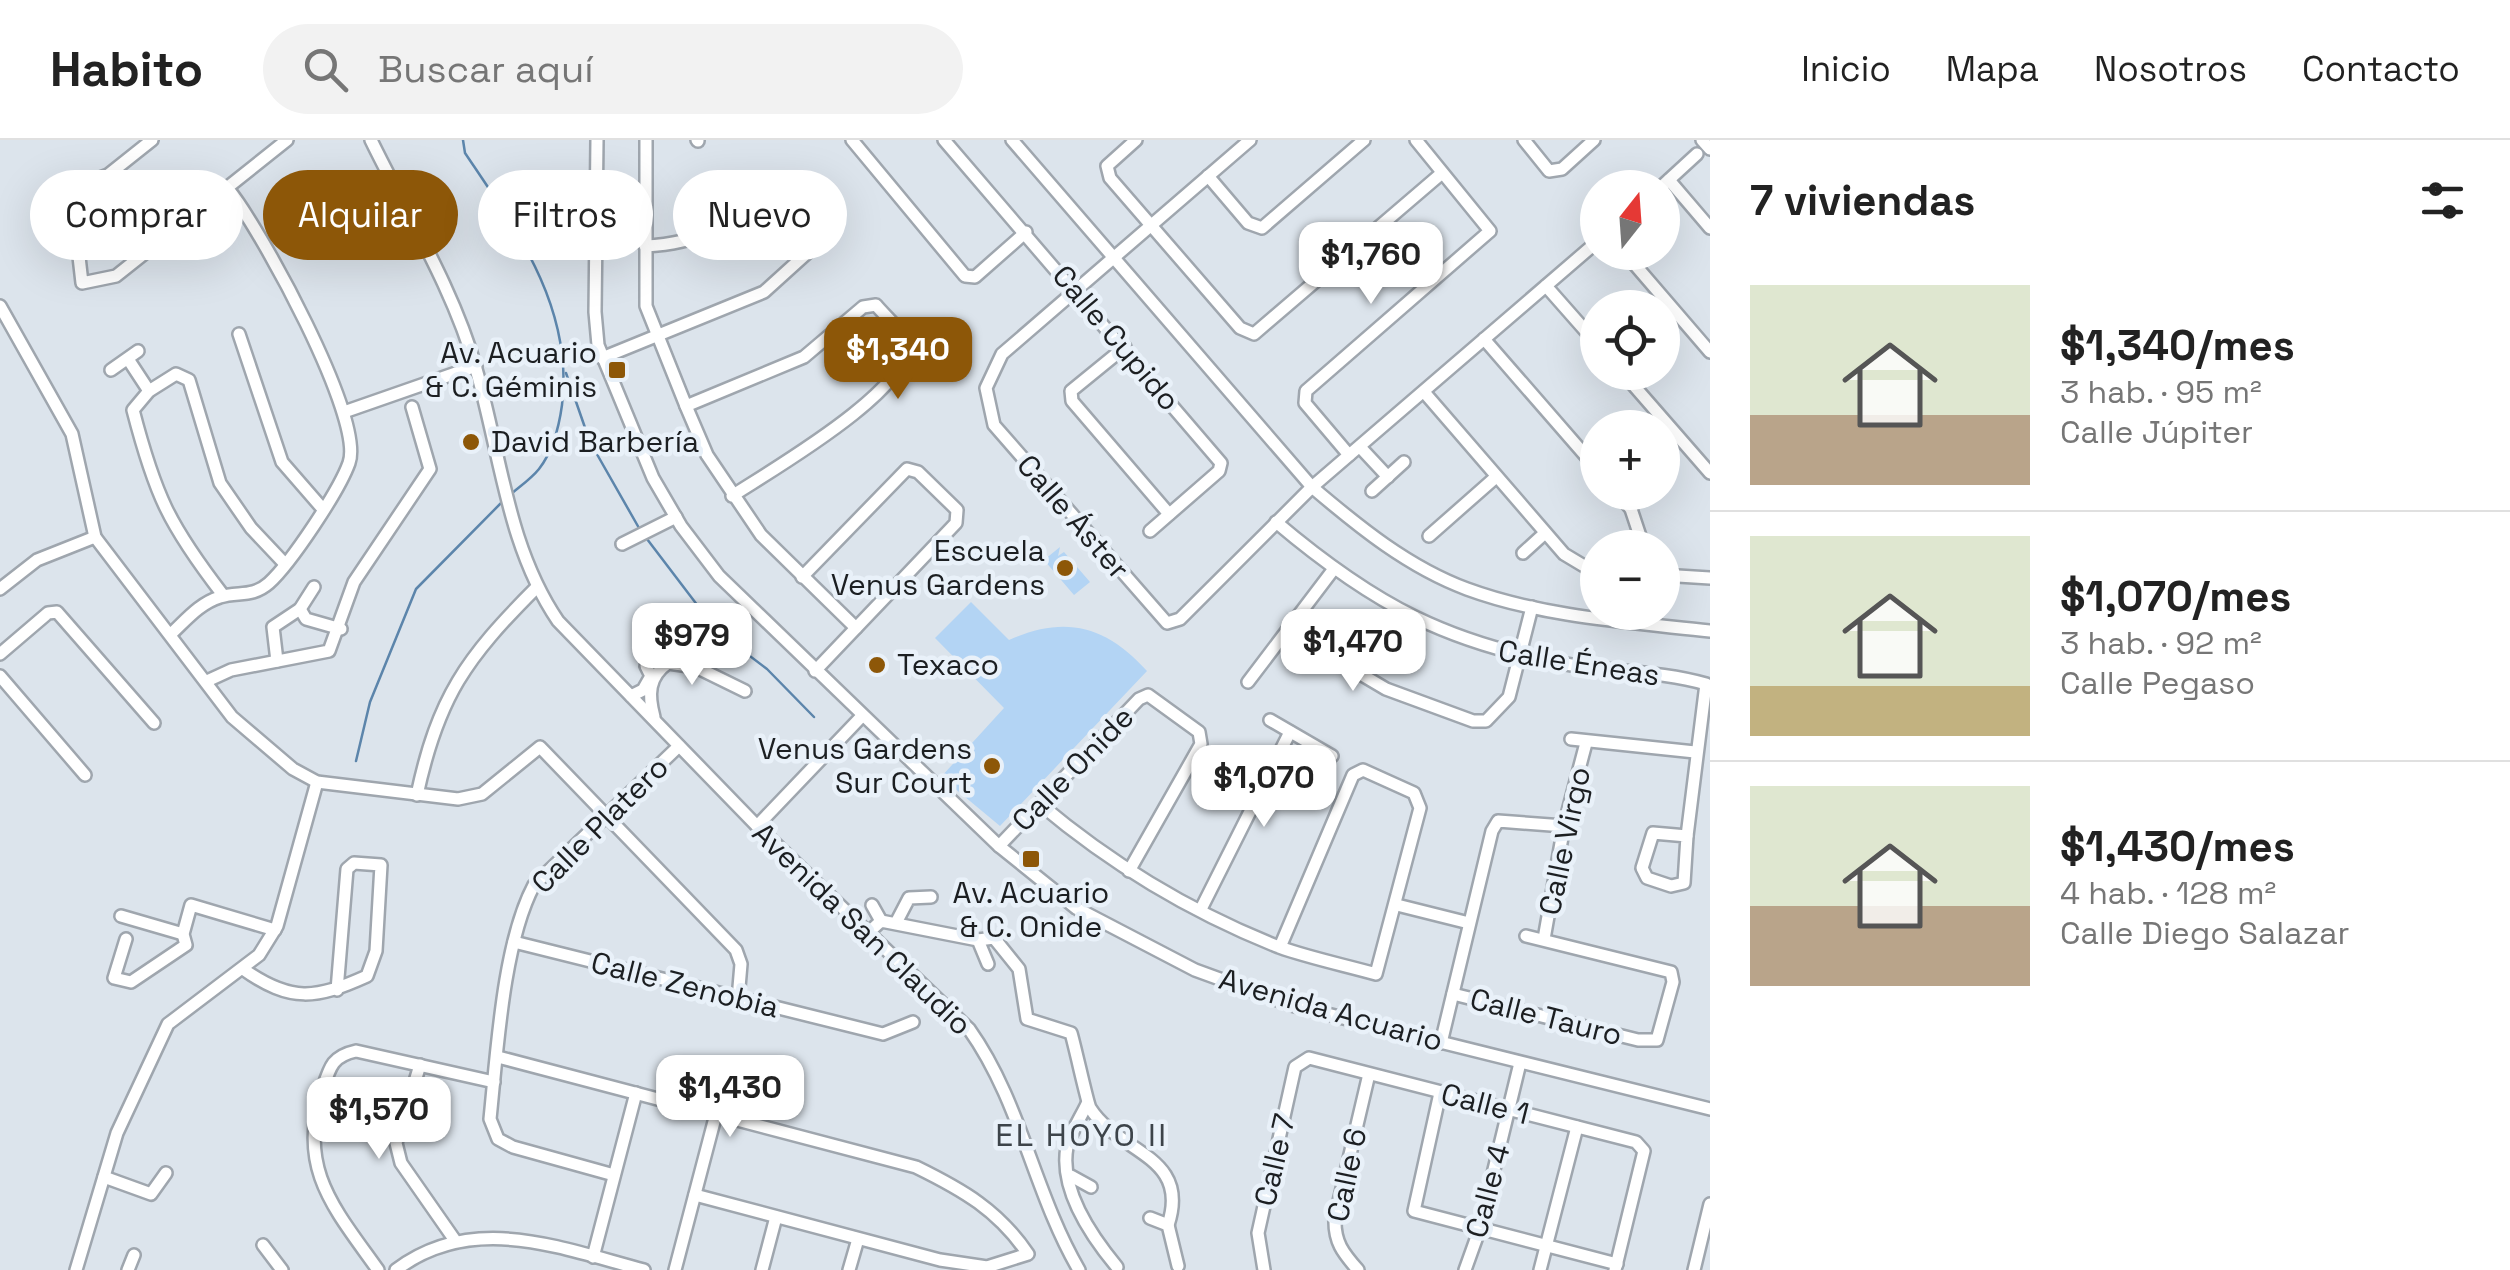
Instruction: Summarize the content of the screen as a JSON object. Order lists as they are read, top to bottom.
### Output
{
  "streets": {
    "street": [
      "Calle Cupido",
      "Calle Áster",
      "Calle Éneas",
      "Calle Onide",
      "Calle Platero",
      "Calle Virgo",
      "Avenida San Claudio",
      "Calle Zenobia",
      "Avenida Acuario",
      "Calle Tauro",
      "Calle 1",
      "Calle 7",
      "Calle 6",
      "Calle 4"
    ]
  },
  "crossings": [
    ["Calle Cupido", "Calle Áster"],
    ["Calle Áster", "Calle Éneas"],
    ["Calle Onide", "Avenida Acuario"],
    ["Calle Platero", "Avenida San Claudio"],
    ["Calle Platero", "Calle Zenobia"],
    ["Calle Virgo", "Calle Tauro"],
    ["Avenida Acuario", "Calle 4"],
    ["Calle 1", "Calle 7"],
    ["Calle 1", "Calle 6"],
    ["Calle 1", "Calle 4"]
  ],
  "districts": ["EL HOYO II"],
  "places": {
    "transit": ["Av. Acuario & C. Géminis", "Av. Acuario & C. Onide"],
    "other": [
      "David Barbería",
      "Escuela Venus Gardens",
      "Texaco",
      "Venus Gardens Sur Court"
    ]
  },
  "north": "top",
  "page": {
    "header": "Habito",
    "search": "Buscar aquí",
    "nav": [
      "Inicio",
      "Mapa",
      "Nosotros",
      "Contacto"
    ],
    "heading": "7 viviendas",
    "map_buttons": ["+", "−"],
    "chip": [
      "Comprar",
      "Alquilar",
      "Filtros",
      "Nuevo"
    ],
    "price": [
      "$1,760",
      "$1,340",
      "$979",
      "$1,470",
      "$1,070",
      "$1,430",
      "$1,570"
    ],
    "list": [
      {
        "name": "$1,340/mes",
        "note": "3 hab. · 95 m² · Calle Júpiter"
      },
      {
        "name": "$1,070/mes",
        "note": "3 hab. · 92 m² · Calle Pegaso"
      },
      {
        "name": "$1,430/mes",
        "note": "4 hab. · 128 m² · Calle Diego Salazar"
      }
    ]
  }
}
